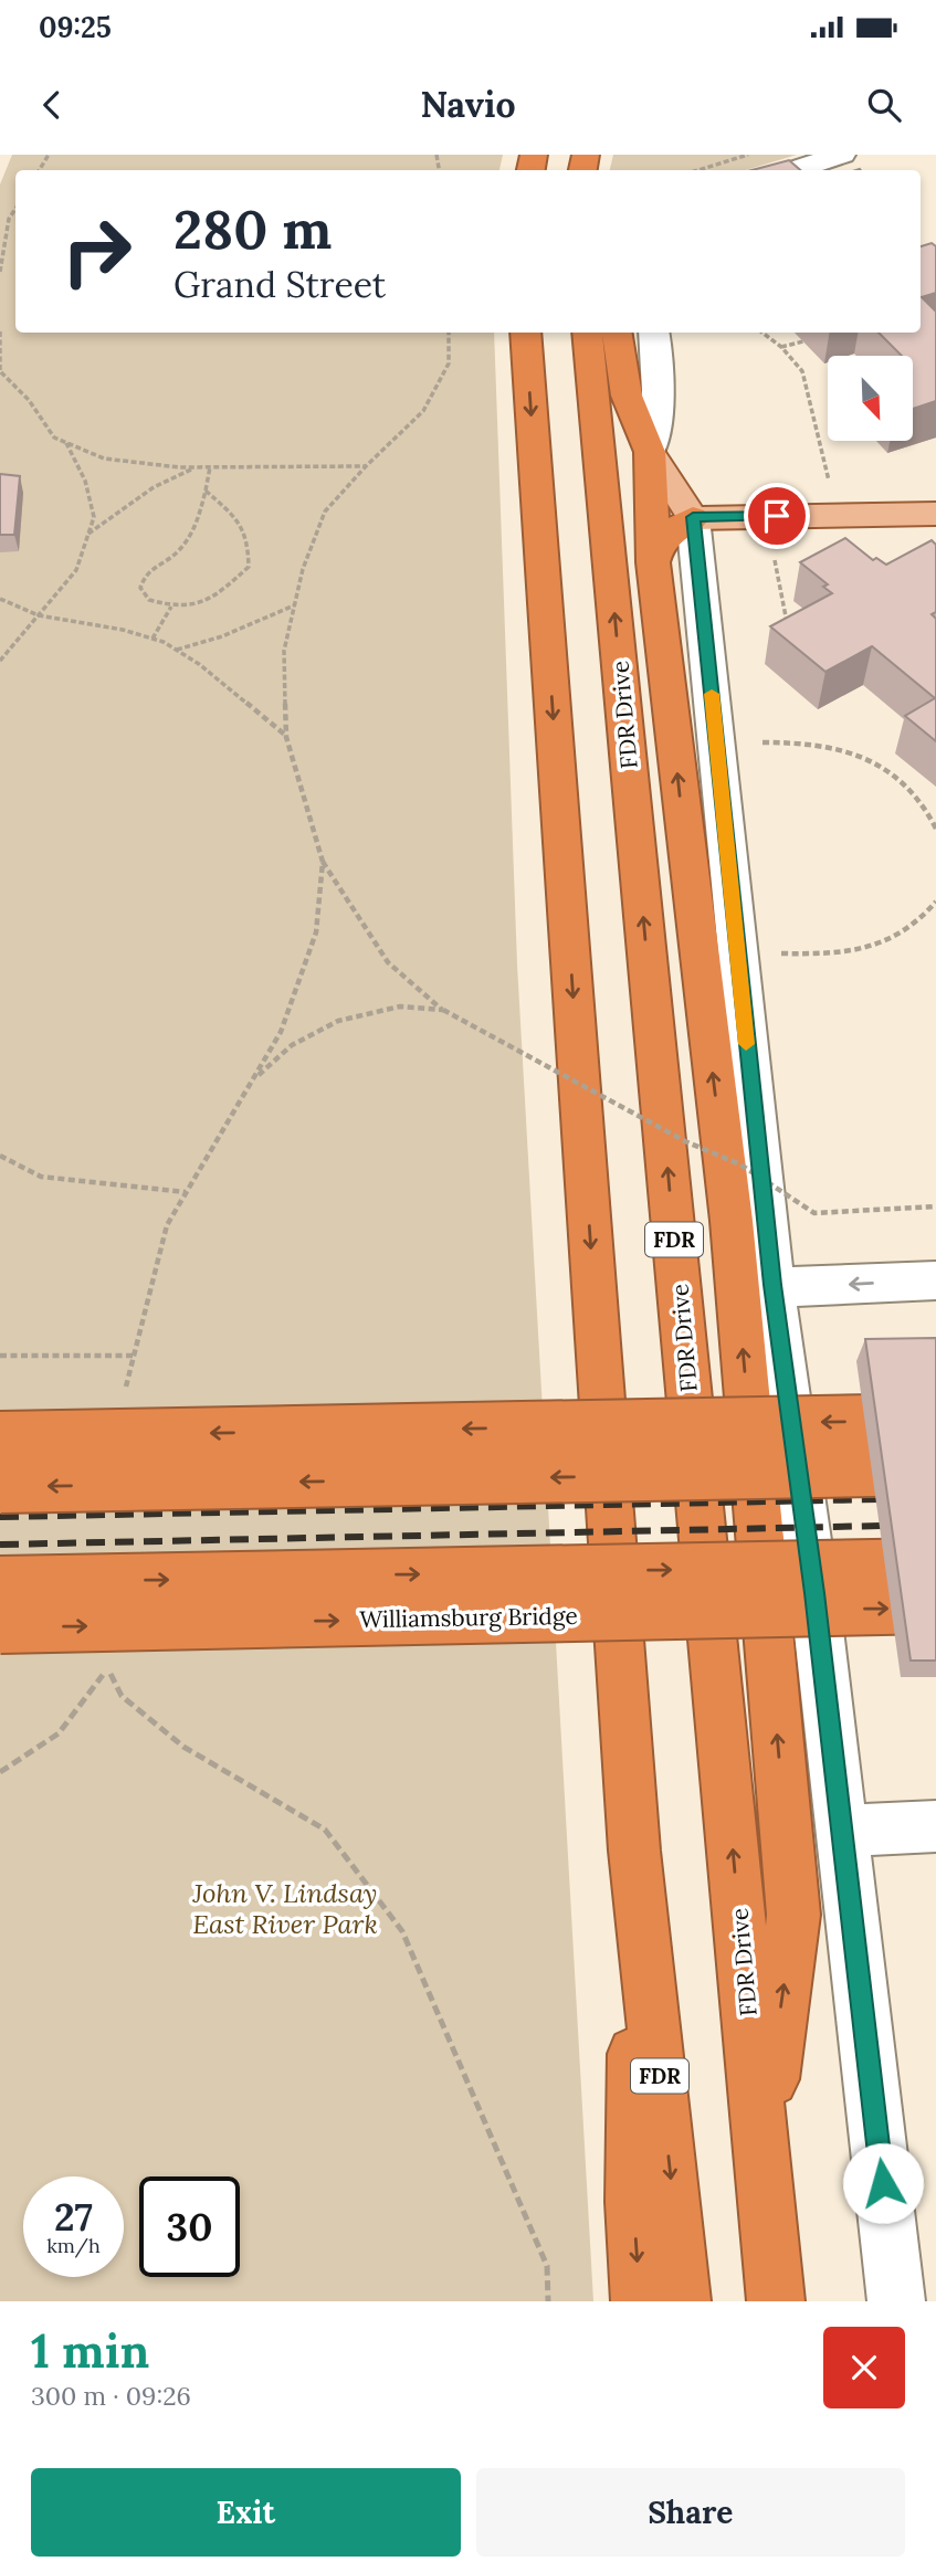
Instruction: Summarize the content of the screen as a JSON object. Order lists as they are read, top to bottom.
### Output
{
  "streets": {
    "highway": ["FDR Drive", "FDR", "Williamsburg Bridge"]
  },
  "crossings": [
    ["FDR Drive", "Williamsburg Bridge"]
  ],
  "parks": ["John V. Lindsay East River Park"],
  "north": "bottom right",
  "page": {
    "status": "09:25",
    "header": "Navio",
    "turn": ["280 m", "Grand Street"],
    "speed": "27 km/h",
    "limit": "30",
    "heading": ["1 min", "300 m · 09:26"],
    "buttons": ["Exit", "Share"]
  }
}
